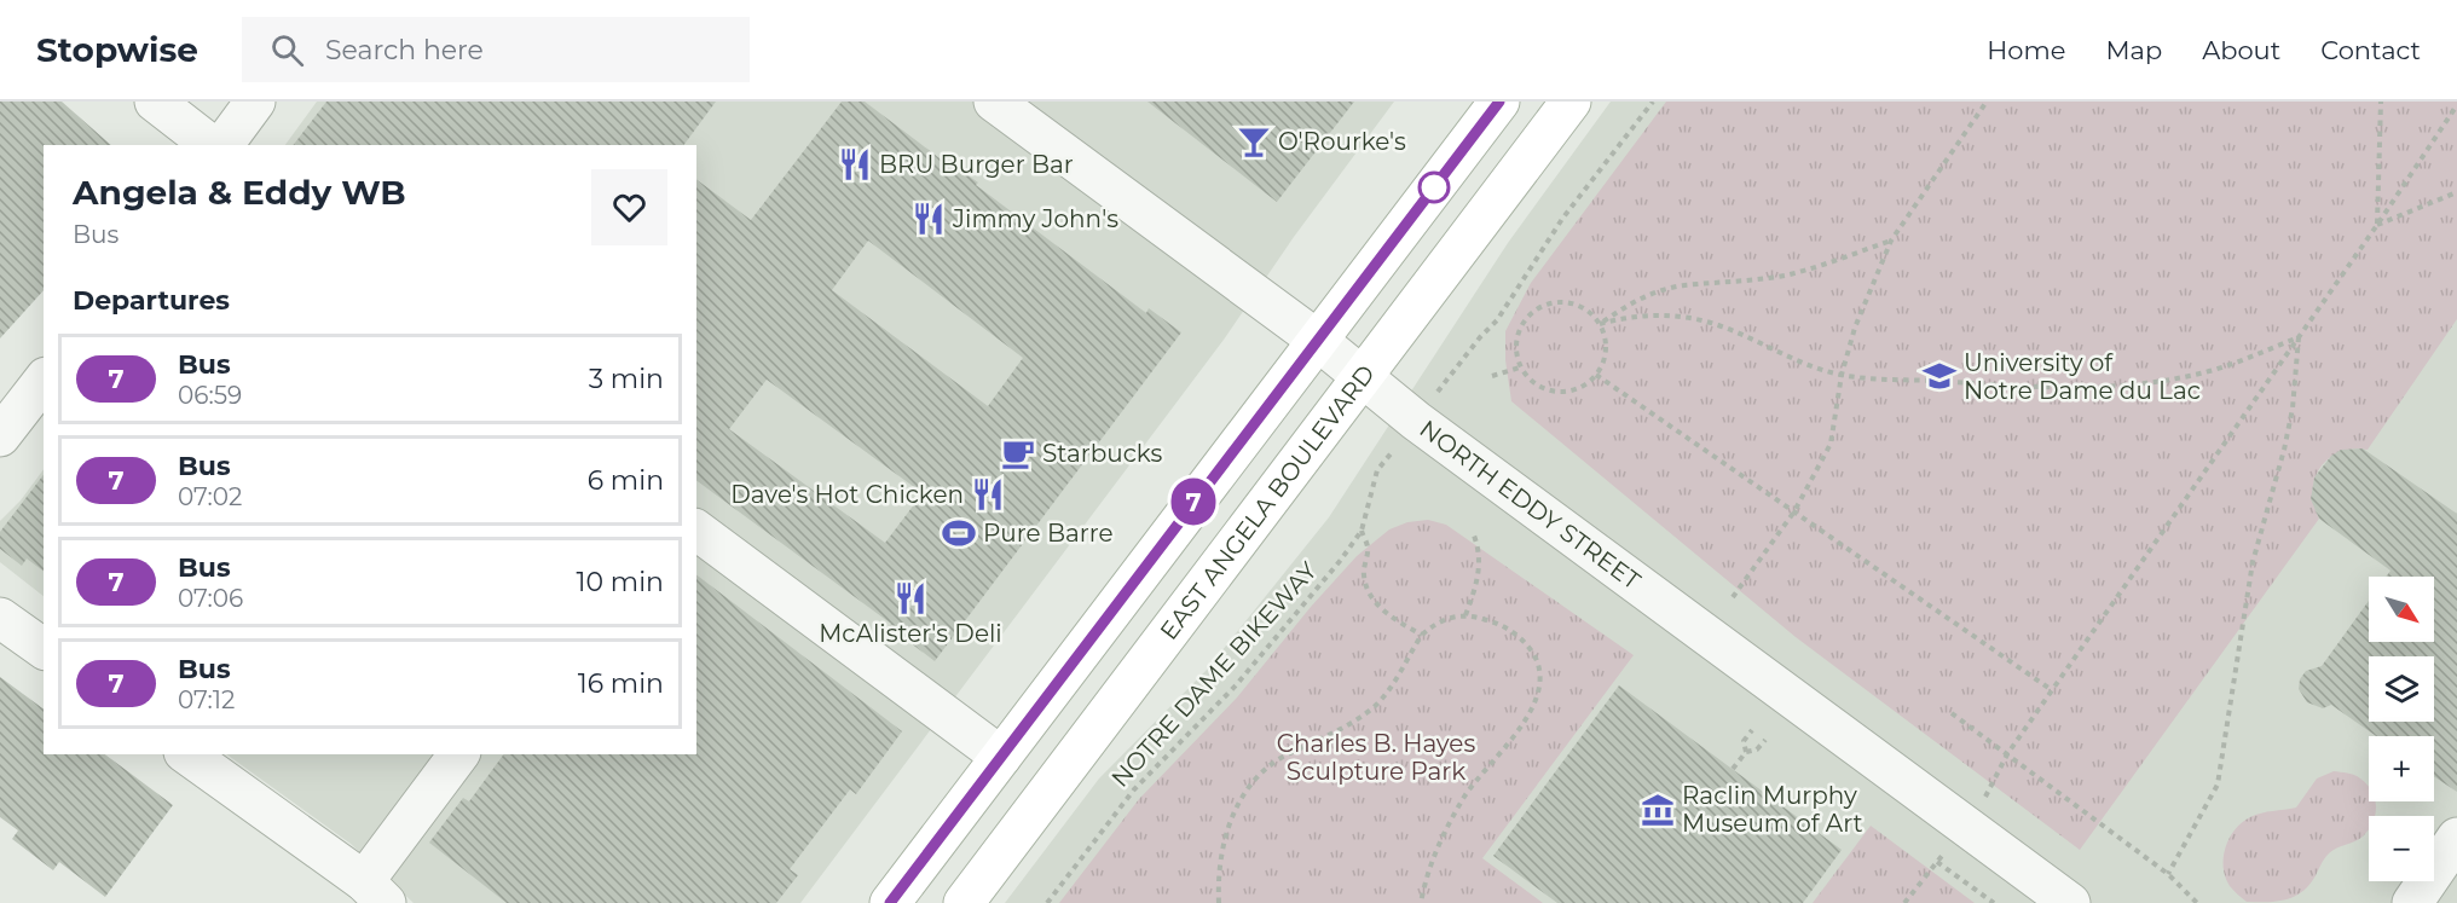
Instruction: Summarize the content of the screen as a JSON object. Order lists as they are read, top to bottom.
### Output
{
  "streets": {
    "main road": ["EAST ANGELA BOULEVARD"],
    "street": ["NORTH EDDY STREET"],
    "path": ["NOTRE DAME BIKEWAY"]
  },
  "crossings": [
    ["EAST ANGELA BOULEVARD", "NORTH EDDY STREET"]
  ],
  "parks": ["Charles B. Hayes Sculpture Park"],
  "places": {
    "bar": ["O'Rourke's"],
    "restaurant": [
      "BRU Burger Bar",
      "Jimmy John's",
      "Dave's Hot Chicken",
      "McAlister's Deli"
    ],
    "school or university": ["University of Notre Dame du Lac"],
    "cafe": ["Starbucks"],
    "sports": ["Pure Barre"],
    "museum": ["Raclin Murphy Museum of Art"]
  },
  "lines": ["bus line 7"],
  "north": "bottom right",
  "page": {
    "header": "Stopwise",
    "search": "Search here",
    "nav": [
      "Home",
      "Map",
      "About",
      "Contact"
    ],
    "on_map": "7",
    "heading": [
      ["Angela & Eddy WB", "Bus"],
      "Departures"
    ],
    "list": [
      {
        "mark": "7",
        "name": "Bus",
        "note": "06:59",
        "value": "3 min"
      },
      {
        "mark": "7",
        "name": "Bus",
        "note": "07:02",
        "value": "6 min"
      },
      {
        "mark": "7",
        "name": "Bus",
        "note": "07:06",
        "value": "10 min"
      },
      {
        "mark": "7",
        "name": "Bus",
        "note": "07:12",
        "value": "16 min"
      }
    ],
    "map_buttons": ["+", "−"]
  }
}
